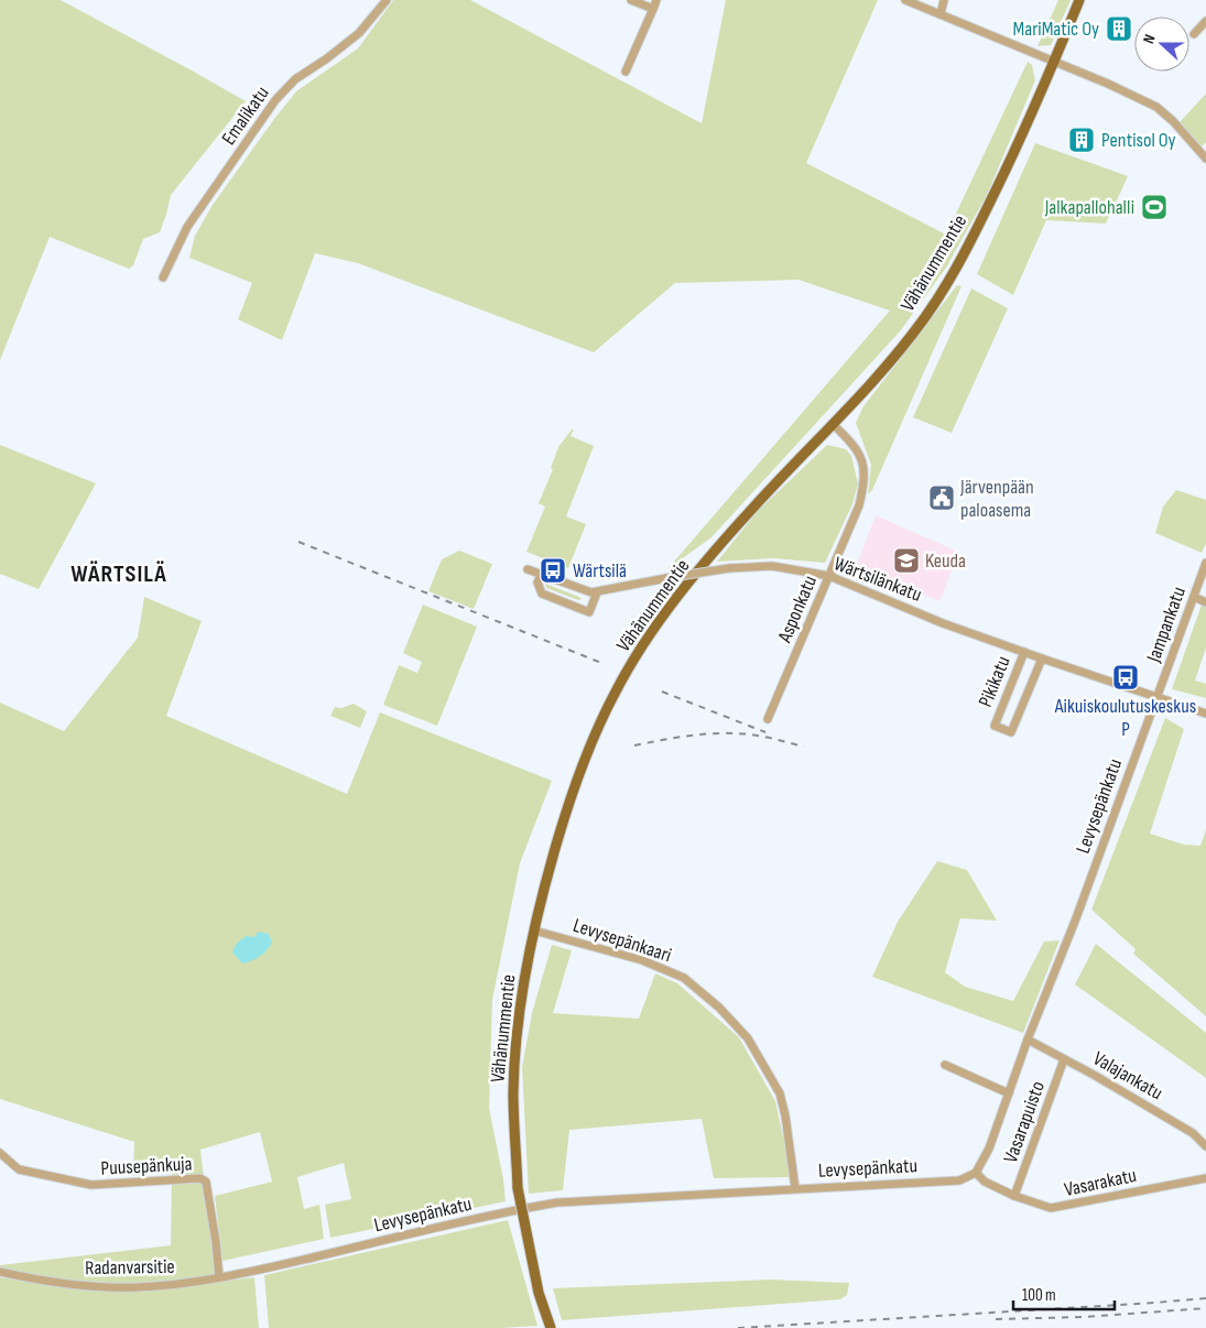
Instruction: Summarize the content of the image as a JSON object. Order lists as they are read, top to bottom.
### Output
{
  "streets": {
    "main road": ["Vähänummentie"],
    "street": [
      "Emalikatu",
      "Wärtsilänkatu",
      "Asponkatu",
      "Jampankatu",
      "Pikikatu",
      "Levysepänkatu",
      "Levysepänkaari",
      "Valajankatu",
      "Vasarapuisto",
      "Puusepänkuja",
      "Vasarakatu",
      "Radanvarsitie"
    ]
  },
  "crossings": [
    ["Vähänummentie", "Asponkatu"],
    ["Vähänummentie", "Levysepänkaari"],
    ["Wärtsilänkatu", "Asponkatu"],
    ["Wärtsilänkatu", "Jampankatu"],
    ["Wärtsilänkatu", "Pikikatu"],
    ["Wärtsilänkatu", "Levysepänkatu"],
    ["Jampankatu", "Levysepänkatu"],
    ["Levysepänkatu", "Levysepänkaari"],
    ["Levysepänkatu", "Valajankatu"],
    ["Levysepänkatu", "Vasarakatu"],
    ["Levysepänkatu", "Radanvarsitie"],
    ["Valajankatu", "Vasarapuisto"],
    ["Vasarapuisto", "Vasarakatu"],
    ["Puusepänkuja", "Radanvarsitie"]
  ],
  "districts": ["WÄRTSILÄ"],
  "places": {
    "building": ["MariMatic Oy", "Pentisol Oy"],
    "sports": ["Jalkapallohalli"],
    "public building": ["Järvenpään paloasema"],
    "school or university": ["Keuda"],
    "bus stop": ["Wärtsilä", "Aikuiskoulutuskeskus P"]
  },
  "scale_bar": "100 m",
  "north": "left"
}
